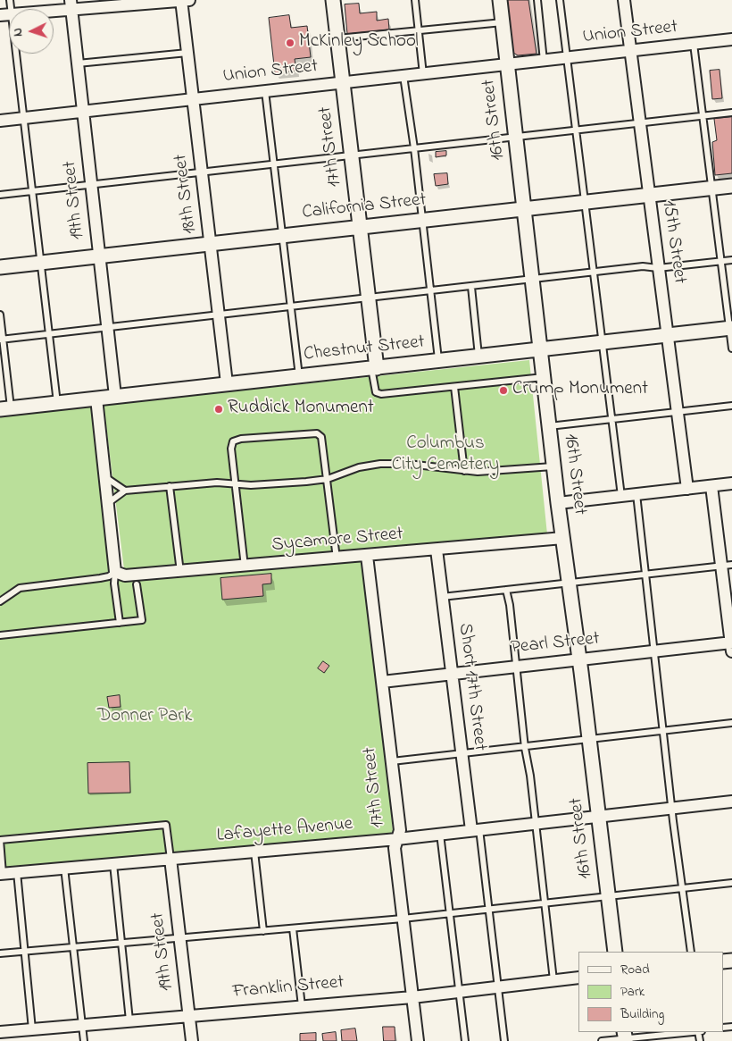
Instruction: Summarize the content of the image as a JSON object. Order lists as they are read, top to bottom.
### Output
{
  "streets": {
    "street": [
      "Union Street",
      "16th Street",
      "17th Street",
      "18th Street",
      "19th Street",
      "California Street",
      "15th Street",
      "Chestnut Street",
      "Sycamore Street",
      "Pearl Street",
      "Short 17th Street",
      "Lafayette Avenue",
      "Franklin Street"
    ]
  },
  "crossings": [
    ["Union Street", "16th Street"],
    ["Union Street", "17th Street"],
    ["Union Street", "18th Street"],
    ["Union Street", "19th Street"],
    ["Union Street", "15th Street"],
    ["16th Street", "California Street"],
    ["16th Street", "Chestnut Street"],
    ["16th Street", "Sycamore Street"],
    ["16th Street", "Pearl Street"],
    ["16th Street", "Lafayette Avenue"],
    ["17th Street", "California Street"],
    ["17th Street", "Chestnut Street"],
    ["17th Street", "Sycamore Street"],
    ["17th Street", "Pearl Street"],
    ["17th Street", "Lafayette Avenue"],
    ["17th Street", "Franklin Street"],
    ["18th Street", "California Street"],
    ["18th Street", "Chestnut Street"],
    ["19th Street", "California Street"],
    ["19th Street", "Chestnut Street"],
    ["19th Street", "Lafayette Avenue"],
    ["19th Street", "Franklin Street"],
    ["California Street", "15th Street"],
    ["15th Street", "Chestnut Street"],
    ["Sycamore Street", "Short 17th Street"],
    ["Pearl Street", "Short 17th Street"],
    ["Short 17th Street", "Lafayette Avenue"]
  ],
  "parks": ["Columbus City Cemetery", "Donner Park"],
  "places": ["McKinley School", "Crump Monument", "Ruddick Monument"],
  "legend": ["Road", "Park", "Building"],
  "north": "left"
}
